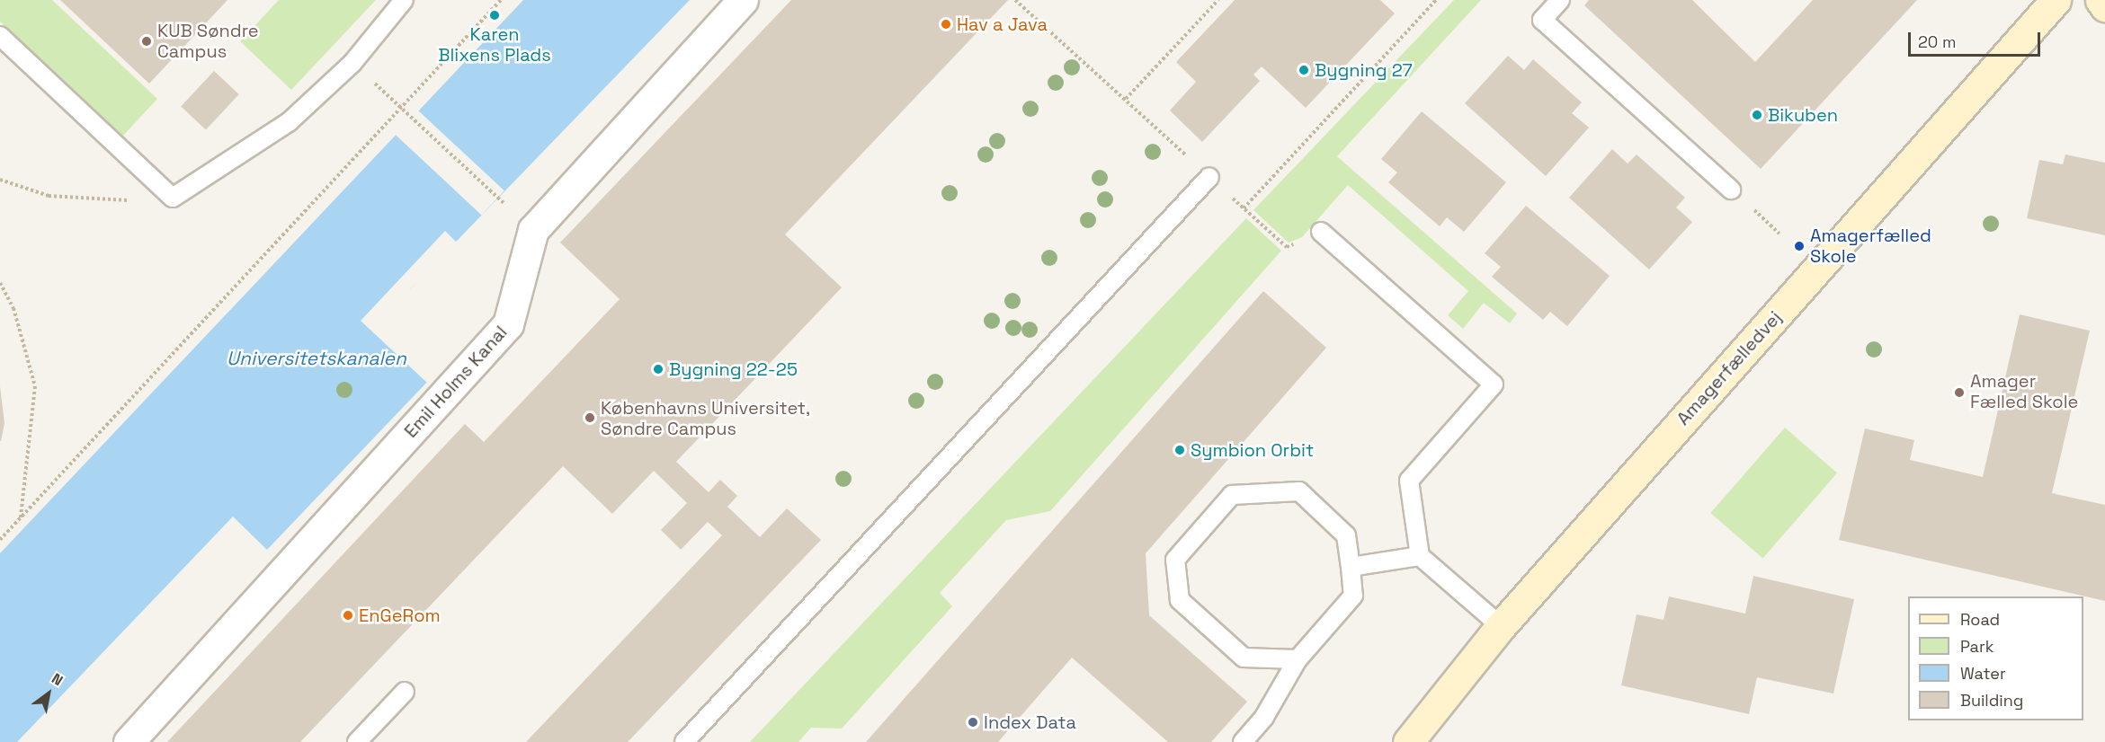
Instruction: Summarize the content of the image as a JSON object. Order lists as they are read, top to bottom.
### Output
{
  "streets": {
    "street": ["Amagerfælledvej", "Emil Holms Kanal"]
  },
  "water": ["Universitetskanalen"],
  "places": [
    "Karen Blixens Plads",
    "Hav a Java",
    "KUB Søndre Campus",
    "Bygning 27",
    "Bikuben",
    "Amagerfælled Skole",
    "Bygning 22-25",
    "Amager Fælled Skole",
    "Københavns Universitet, Søndre Campus",
    "Symbion Orbit",
    "EnGeRom",
    "Index Data"
  ],
  "legend": [
    "Road",
    "Park",
    "Water",
    "Building"
  ],
  "scale_bar": "20 m",
  "north": "top right"
}
